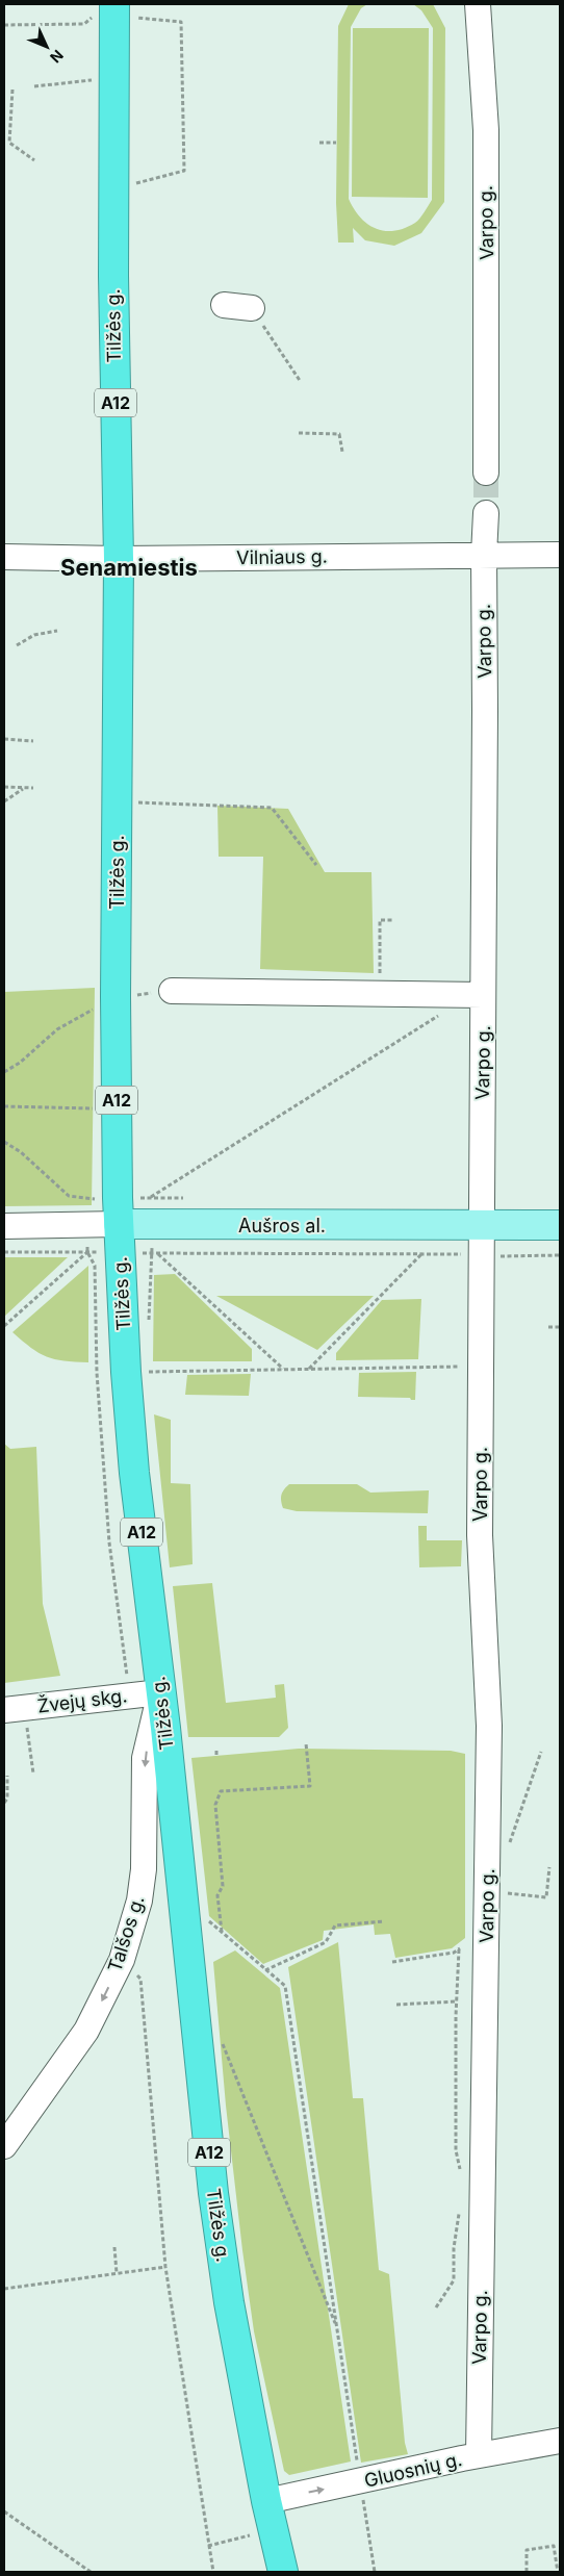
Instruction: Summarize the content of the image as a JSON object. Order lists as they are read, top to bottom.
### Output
{
  "streets": {
    "highway": ["Tilžės g.", "A12"],
    "main road": ["Aušros al."],
    "street": [
      "Varpo g.",
      "Vilniaus g.",
      "Žvejų skg.",
      "Talšos g.",
      "Gluosnių g."
    ]
  },
  "crossings": [
    ["Varpo g.", "Vilniaus g."],
    ["Varpo g.", "Aušros al."],
    ["Varpo g.", "Gluosnių g."],
    ["Tilžės g.", "Vilniaus g."],
    ["Tilžės g.", "Aušros al."],
    ["Tilžės g.", "Žvejų skg."],
    ["Tilžės g.", "Talšos g."],
    ["Tilžės g.", "Gluosnių g."],
    ["Žvejų skg.", "Talšos g."]
  ],
  "one_way": ["Talšos g."],
  "districts": ["Senamiestis"],
  "north": "bottom right"
}
